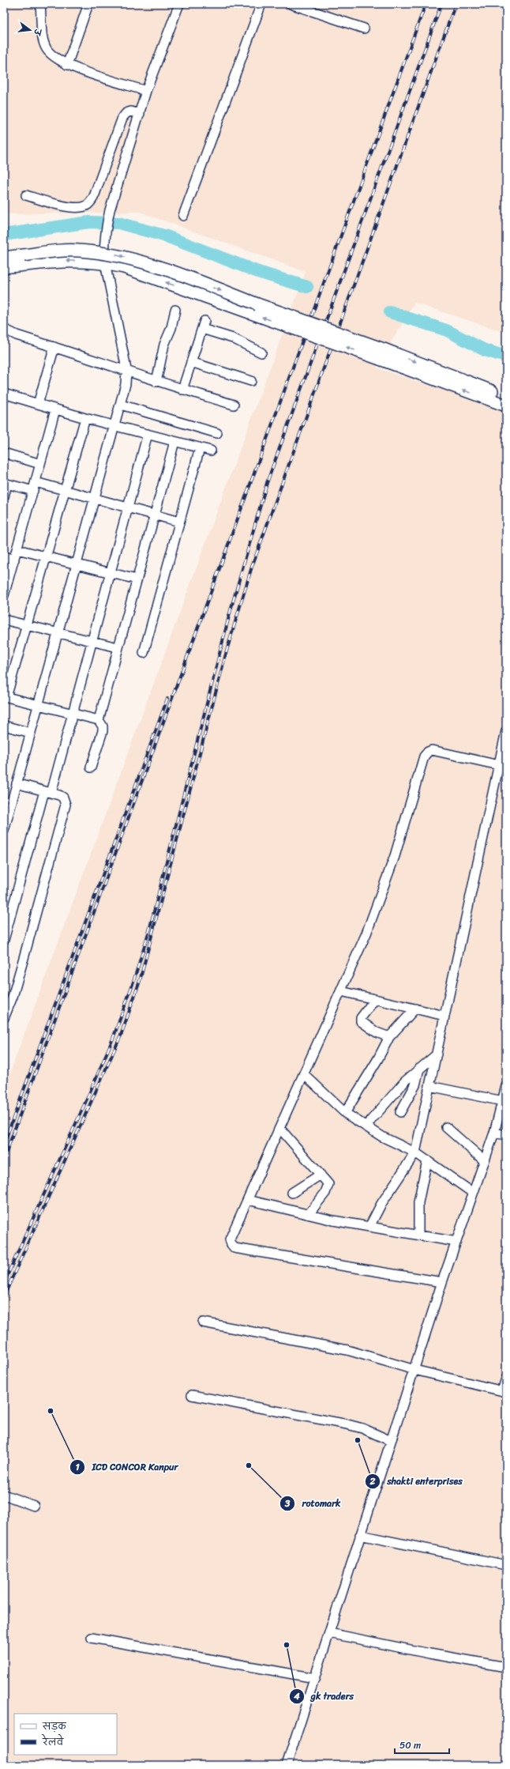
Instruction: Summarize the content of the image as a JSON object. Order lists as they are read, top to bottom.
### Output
{
  "places": [
    "ICD CONCOR Kanpur",
    "shakti enterprises",
    "rotomark",
    "gk traders"
  ],
  "legend": ["सड़क", "रेलवे"],
  "scale_bar": "50 m",
  "north": "right"
}
